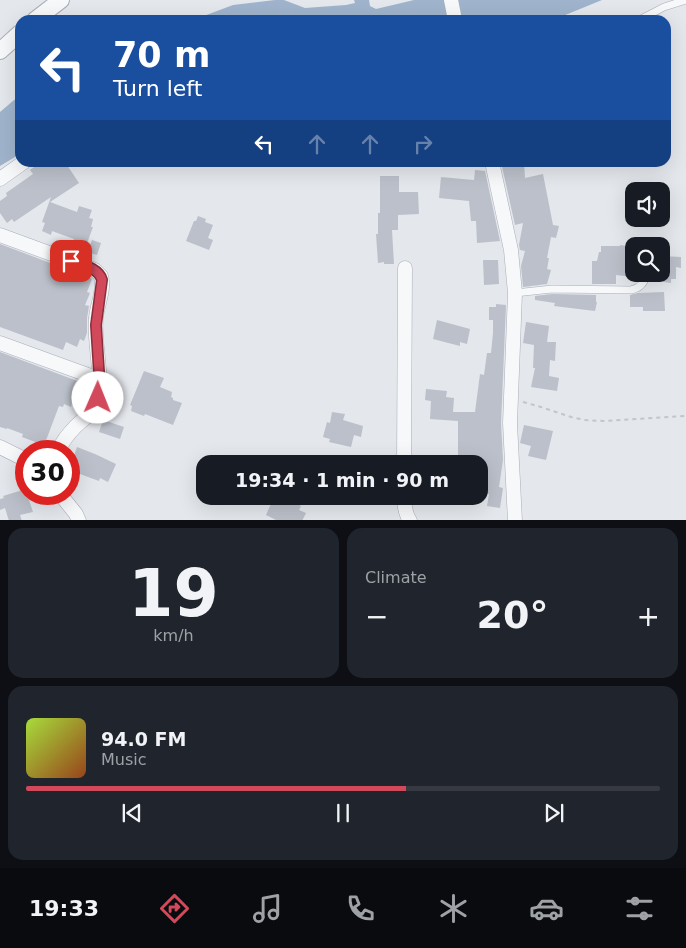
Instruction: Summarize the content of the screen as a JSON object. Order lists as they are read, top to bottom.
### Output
{
  "page": {
    "turn": ["70 m", "Turn left"],
    "limit": "30",
    "trip": "19:34 · 1 min · 90 m",
    "tile": [
      ["19", "km/h"],
      "Climate"
    ],
    "heat": ["−", "20°", "+"],
    "song": ["94.0 FM", "Music"],
    "tabs": "19:33"
  }
}
